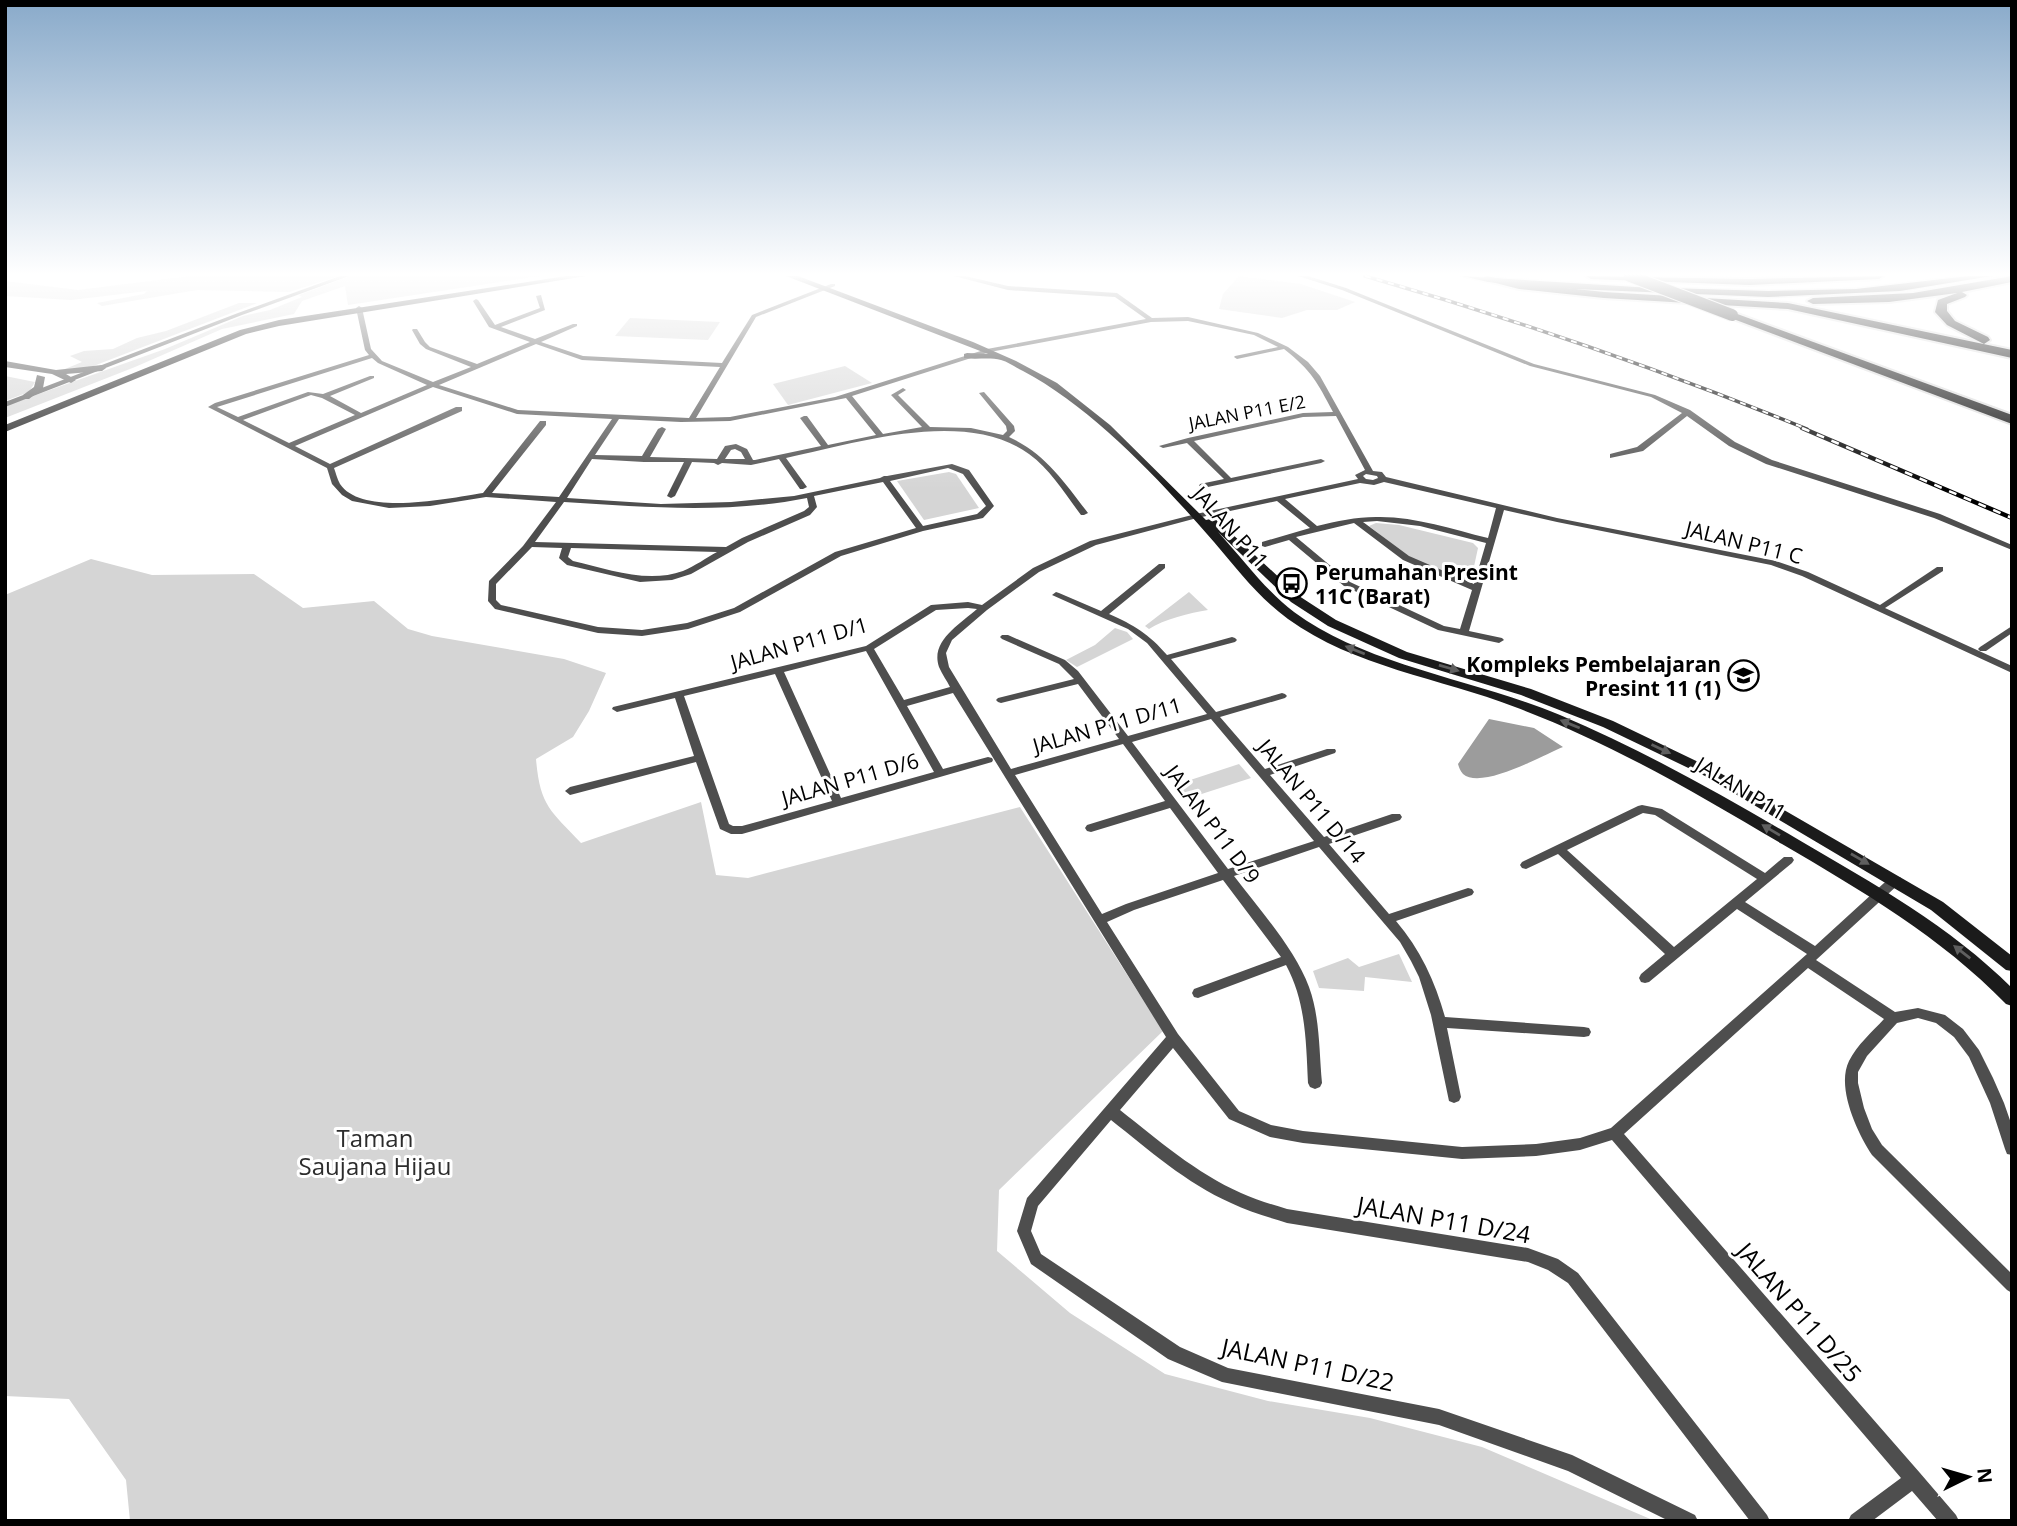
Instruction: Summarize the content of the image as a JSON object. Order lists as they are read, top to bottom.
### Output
{
  "streets": {
    "main road": ["JALAN P11"],
    "street": [
      "JALAN P11 E/2",
      "JALAN P11 C",
      "JALAN P11 D/1",
      "JALAN P11 D/11",
      "JALAN P11 D/6",
      "JALAN P11 D/14",
      "JALAN P11 D/9",
      "JALAN P11 D/24",
      "JALAN P11 D/25",
      "JALAN P11 D/22"
    ]
  },
  "crossings": [
    ["JALAN P11 D/11", "JALAN P11 D/14"],
    ["JALAN P11 D/11", "JALAN P11 D/9"],
    ["JALAN P11 D/24", "JALAN P11 D/22"]
  ],
  "parks": ["Taman Saujana Hijau"],
  "places": {
    "bus stop": ["Perumahan Presint 11C (Barat)"],
    "school or university": ["Kompleks Pembelajaran Presint 11 (1)"]
  },
  "north": "right"
}
